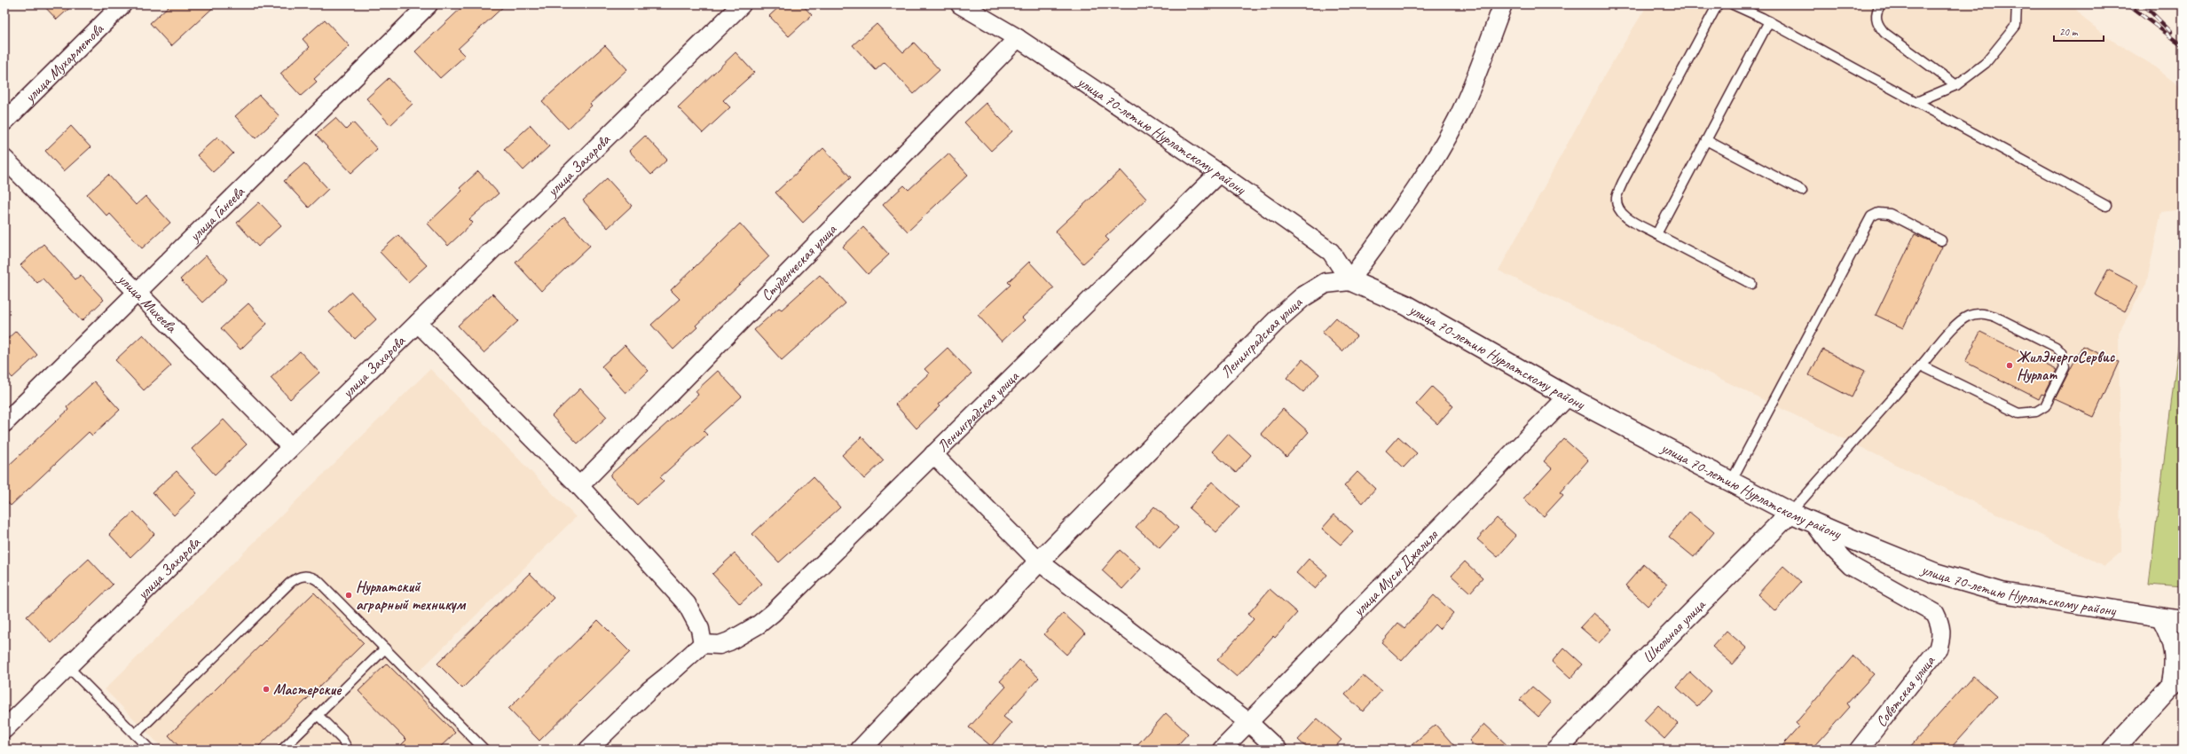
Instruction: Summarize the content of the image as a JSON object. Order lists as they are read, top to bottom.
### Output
{
  "streets": {
    "main road": ["улица 70-летию Нурлатскому району", "Ленинградская улица", "Школьная улица"],
    "street": [
      "улица Мухарметова",
      "улица Захарова",
      "улица Ганеева",
      "Студенческая улица",
      "улица Михеева",
      "улица Мусы Джалиля",
      "Советская улица"
    ]
  },
  "crossings": [
    ["улица 70-летию Нурлатскому району", "Студенческая улица"],
    ["улица 70-летию Нурлатскому району", "Ленинградская улица"],
    ["улица 70-летию Нурлатскому району", "улица Мусы Джалиля"],
    ["улица 70-летию Нурлатскому району", "Школьная улица"],
    ["улица 70-летию Нурлатскому району", "Советская улица"],
    ["улица Захарова", "улица Михеева"],
    ["улица Ганеева", "улица Михеева"]
  ],
  "places": ["ЖилЭнергоСервис Нурлат", "Нурлатский аграрный техникум", "Мастерские"],
  "scale_bar": "20 m"
}
